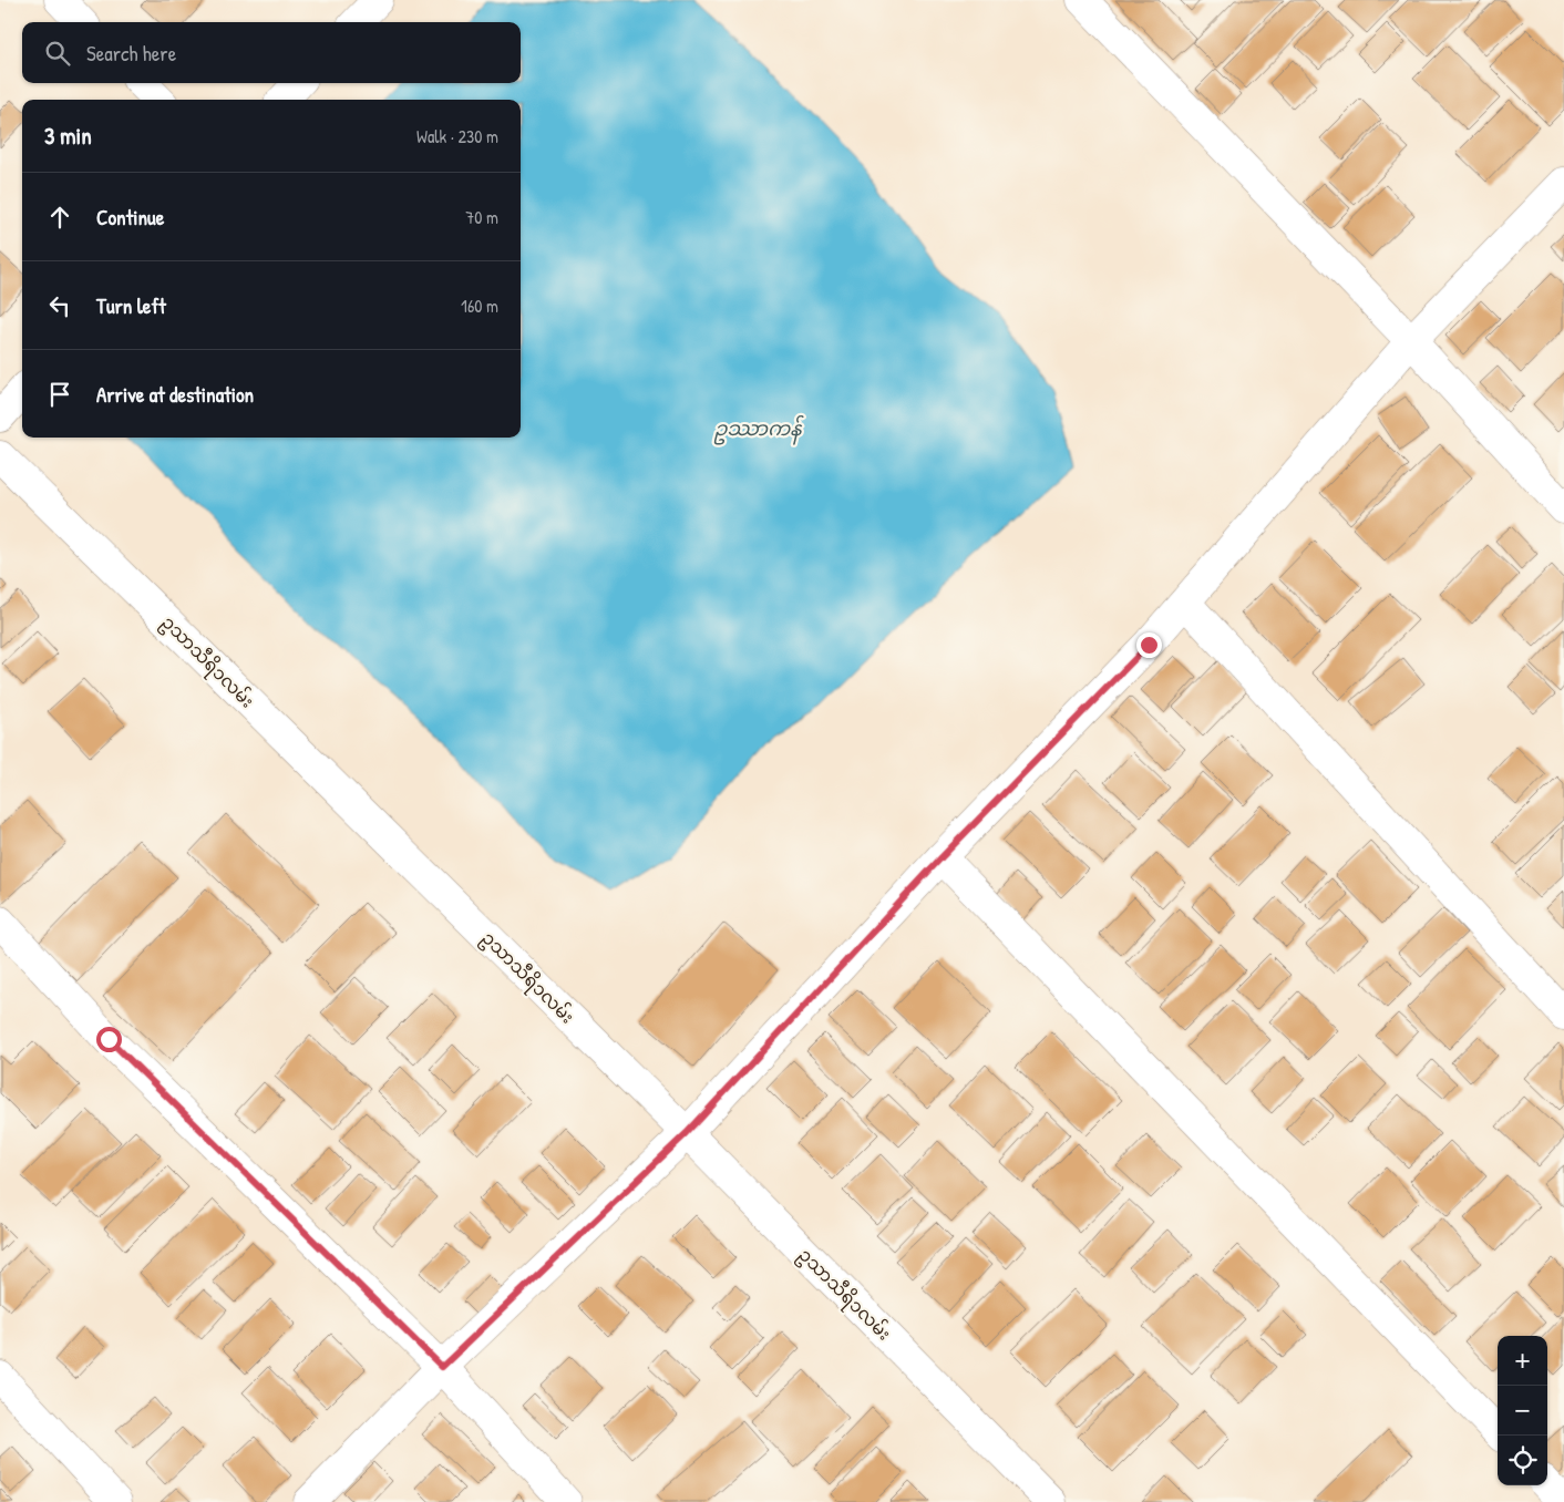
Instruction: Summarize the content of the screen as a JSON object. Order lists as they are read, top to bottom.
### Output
{
  "streets": {
    "street": ["ဥသာသီရိ၁လမ်း"]
  },
  "water": ["ဥဿာကန်"],
  "page": {
    "search": "Search here",
    "heading": ["3 min", "Walk · 230 m"],
    "list": [
      ["Continue", "70 m"],
      ["Turn left", "160 m"],
      "Arrive at destination"
    ],
    "map_buttons": ["+", "−"]
  }
}
